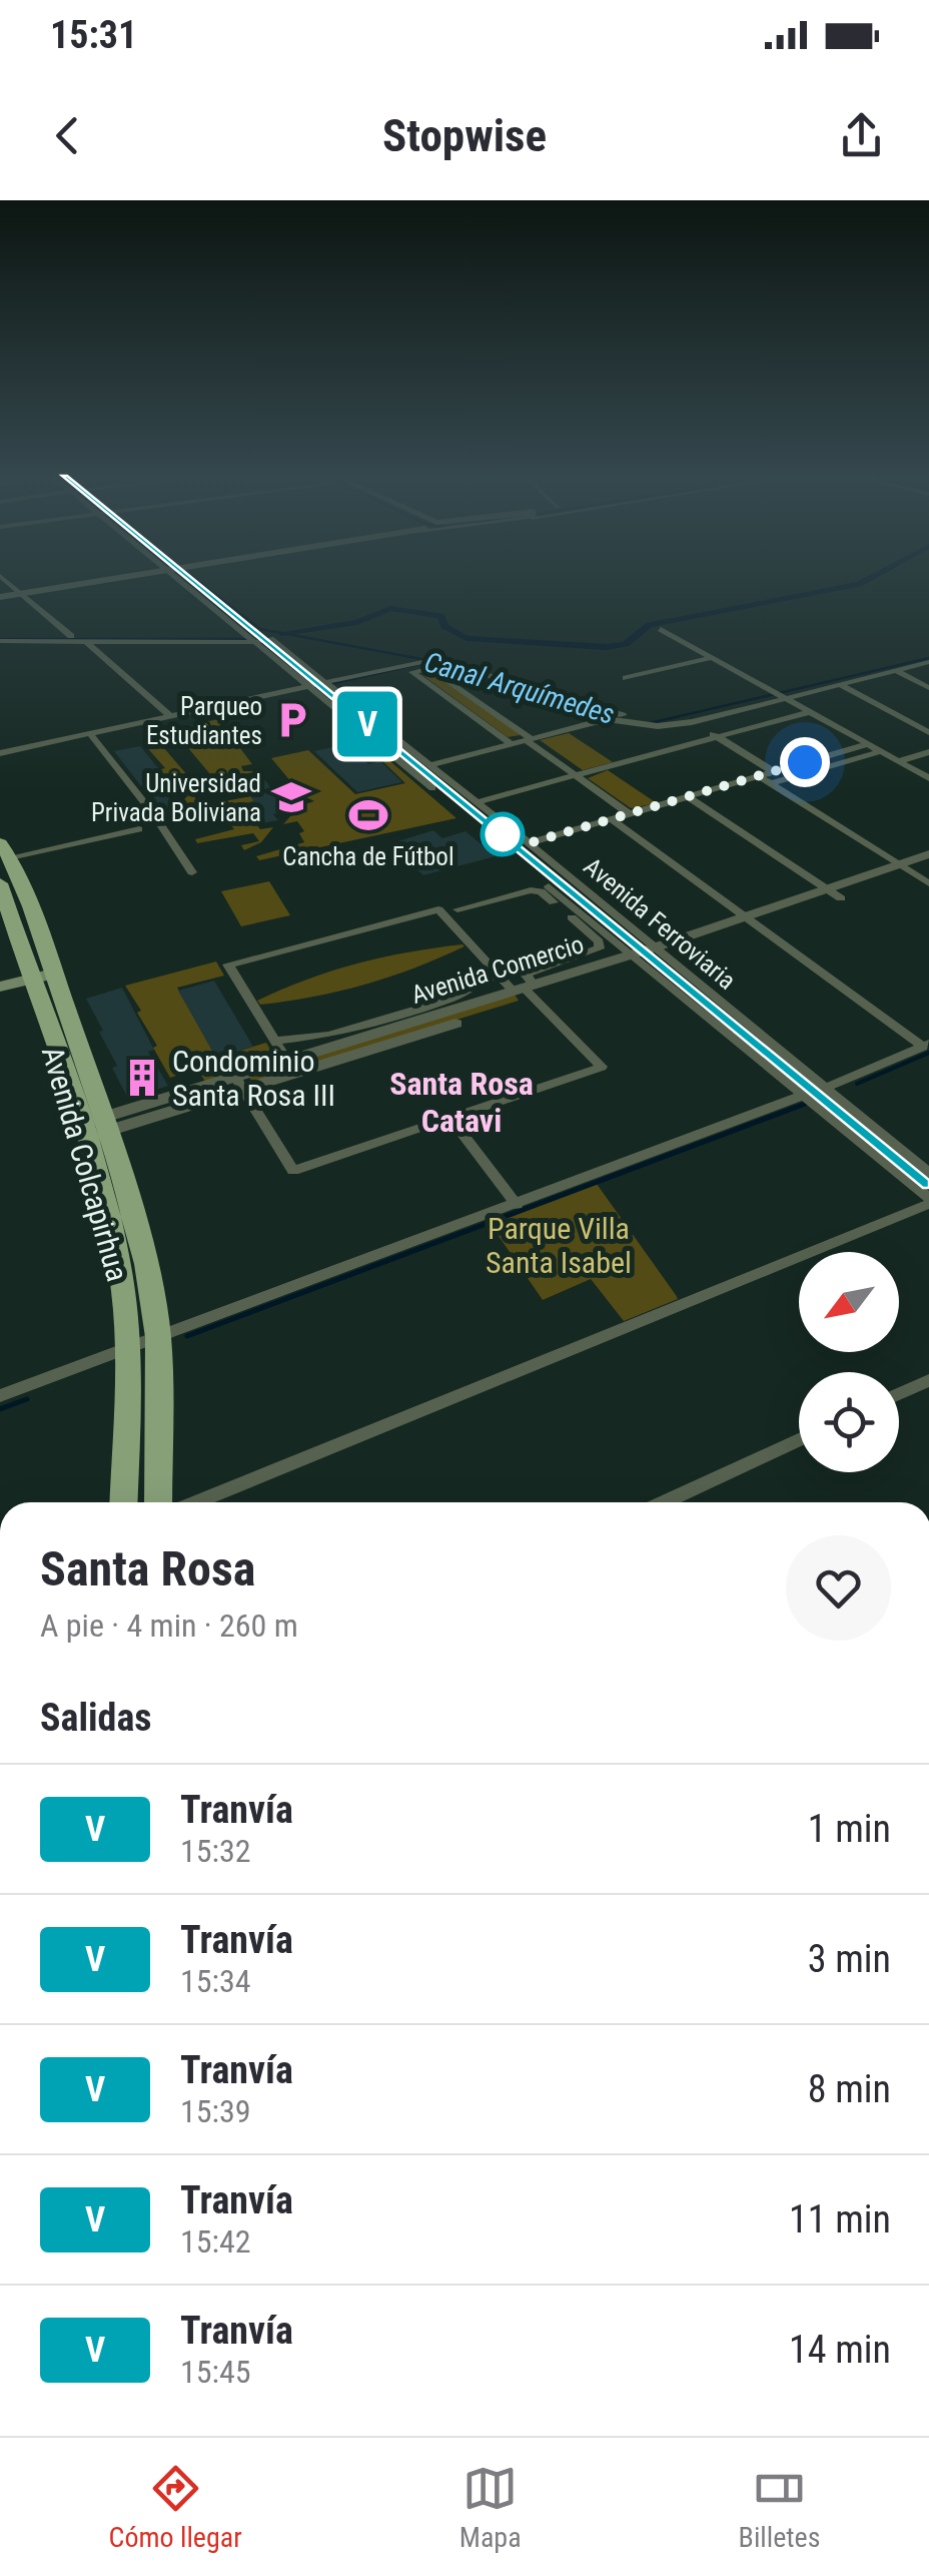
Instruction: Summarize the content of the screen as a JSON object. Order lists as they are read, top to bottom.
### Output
{
  "streets": {
    "main road": ["Avenida Colcapirhua"],
    "street": ["Avenida Ferroviaria", "Avenida Comercio"]
  },
  "crossings": [
    ["Avenida Ferroviaria", "Avenida Comercio"],
    ["Avenida Comercio", "Avenida Colcapirhua"]
  ],
  "districts": ["Santa Rosa Catavi"],
  "water": ["Canal Arquímedes"],
  "parks": ["Parque Villa Santa Isabel"],
  "places": {
    "parking": ["Parqueo Estudiantes"],
    "school or university": ["Universidad Privada Boliviana"],
    "sports": ["Cancha de Fútbol"],
    "building": ["Condominio Santa Rosa III"]
  },
  "lines": ["tram line V"],
  "north": "bottom left",
  "page": {
    "status": "15:31",
    "header": "Stopwise",
    "on_map": "V",
    "heading": [
      ["Santa Rosa", "A pie · 4 min · 260 m"],
      "Salidas"
    ],
    "list": [
      {
        "mark": "V",
        "name": "Tranvía",
        "note": "15:32",
        "value": "1 min"
      },
      {
        "mark": "V",
        "name": "Tranvía",
        "note": "15:34",
        "value": "3 min"
      },
      {
        "mark": "V",
        "name": "Tranvía",
        "note": "15:39",
        "value": "8 min"
      },
      {
        "mark": "V",
        "name": "Tranvía",
        "note": "15:42",
        "value": "11 min"
      },
      {
        "mark": "V",
        "name": "Tranvía",
        "note": "15:45",
        "value": "14 min"
      }
    ],
    "tabs": ["Cómo llegar", "Mapa", "Billetes"]
  }
}
